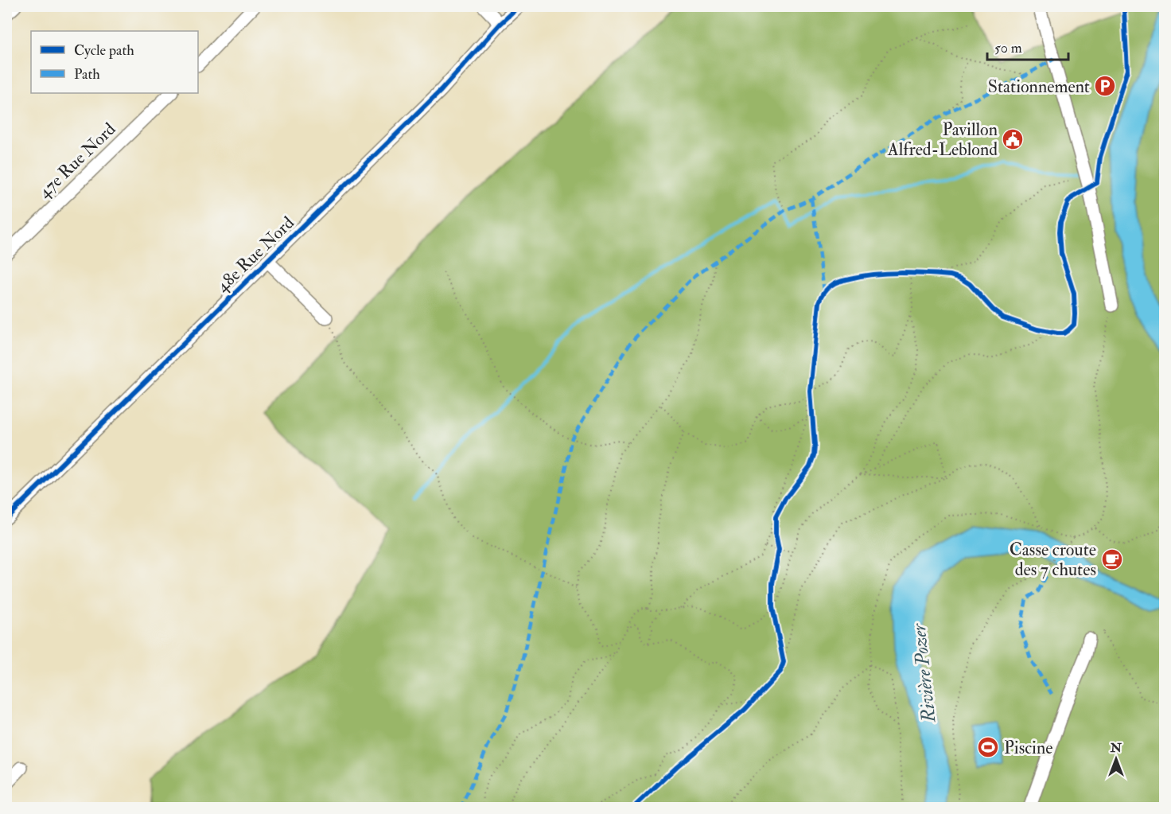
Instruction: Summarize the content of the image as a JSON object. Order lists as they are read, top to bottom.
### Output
{
  "streets": {
    "street": ["47e Rue Nord", "48e Rue Nord"]
  },
  "water": ["Rivière Pozer"],
  "places": {
    "parking": ["Stationnement"],
    "public building": ["Pavillon Alfred-Leblond"],
    "cafe": ["Casse croute des 7 chutes"],
    "sports": ["Piscine"]
  },
  "legend": ["Cycle path", "Path"],
  "scale_bar": "50 m",
  "north": "top"
}
